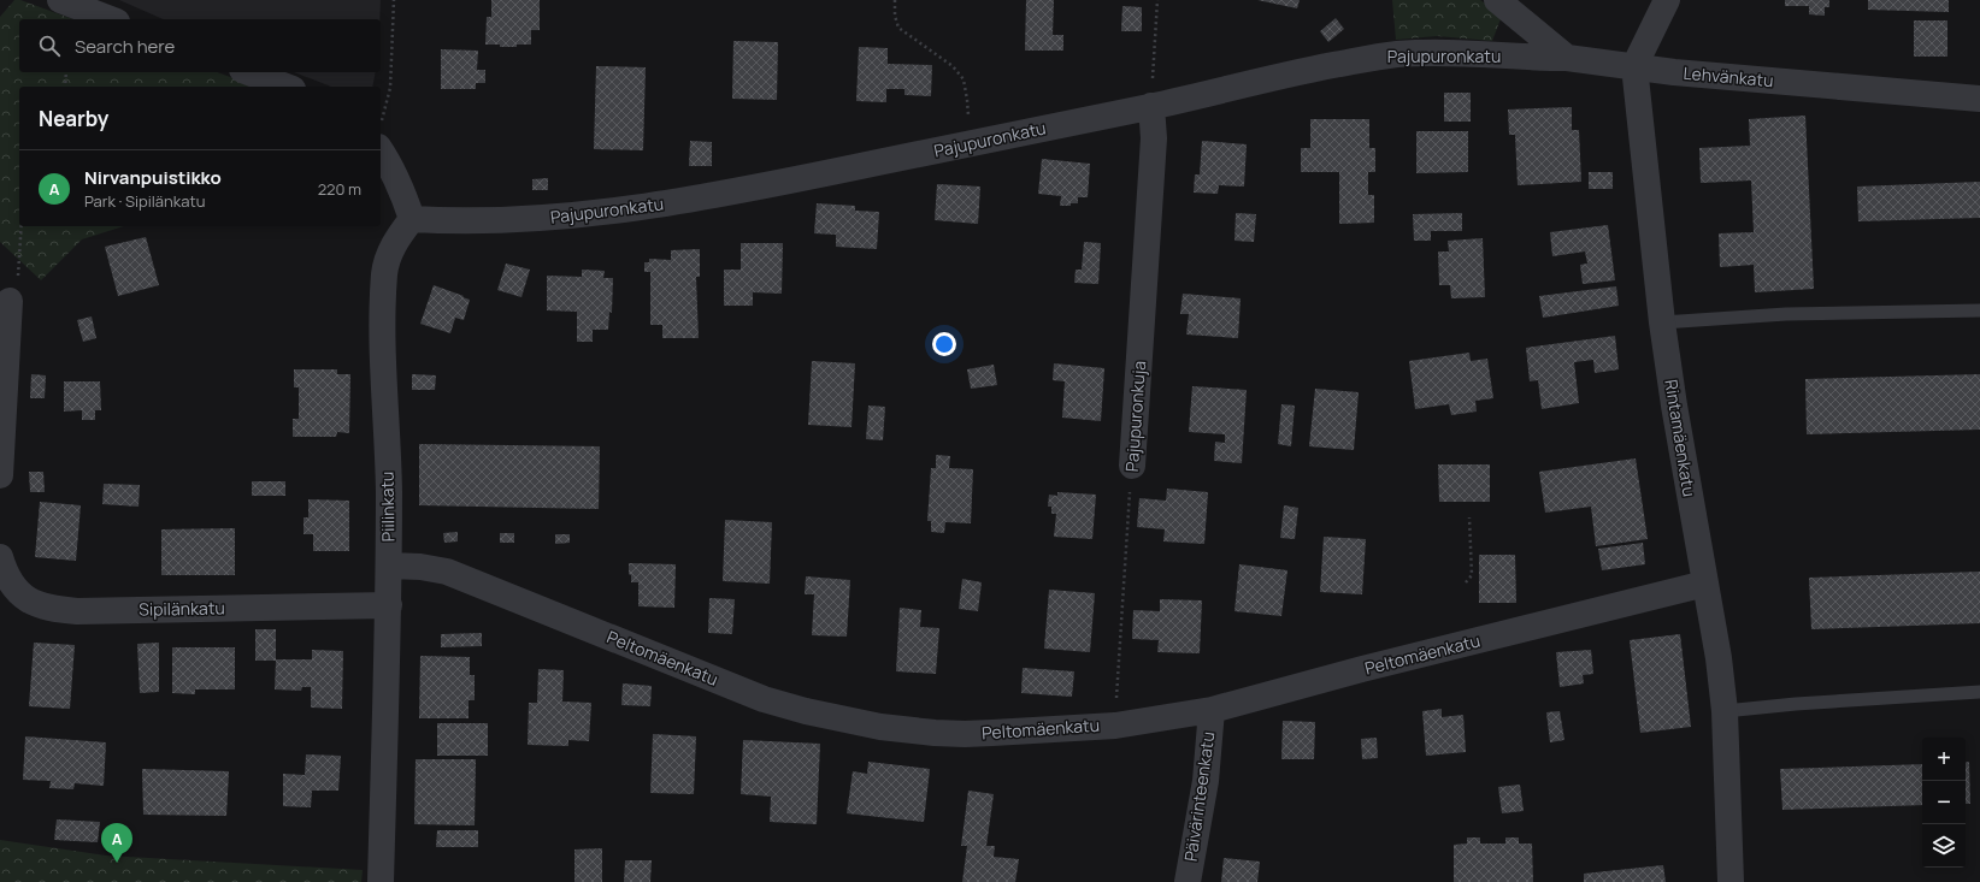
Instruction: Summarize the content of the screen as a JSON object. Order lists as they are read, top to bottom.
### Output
{
  "streets": {
    "street": [
      "Pajupuronkatu",
      "Lehvänkatu",
      "Pajupuronkuja",
      "Rintamäenkatu",
      "Piilinkatu",
      "Sipilänkatu",
      "Peltomäenkatu",
      "Päivärinteenkatu"
    ]
  },
  "crossings": [
    ["Pajupuronkatu", "Lehvänkatu"],
    ["Pajupuronkatu", "Pajupuronkuja"],
    ["Pajupuronkatu", "Piilinkatu"],
    ["Lehvänkatu", "Rintamäenkatu"],
    ["Pajupuronkuja", "Peltomäenkatu"],
    ["Rintamäenkatu", "Peltomäenkatu"],
    ["Piilinkatu", "Sipilänkatu"],
    ["Piilinkatu", "Peltomäenkatu"],
    ["Peltomäenkatu", "Päivärinteenkatu"]
  ],
  "page": {
    "search": "Search here",
    "heading": "Nearby",
    "list": [
      {
        "mark": "A",
        "name": "Nirvanpuistikko",
        "note": "Park · Sipilänkatu",
        "value": "220 m"
      }
    ],
    "map_buttons": ["+", "−"],
    "pins": "A"
  }
}
